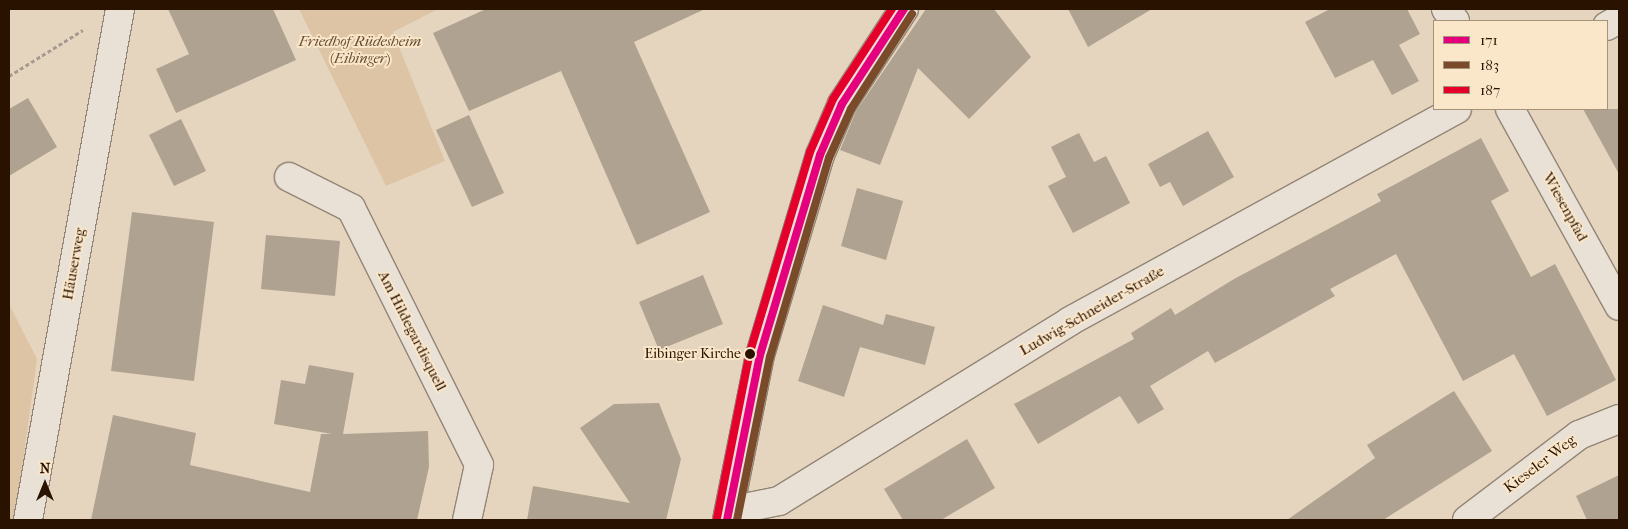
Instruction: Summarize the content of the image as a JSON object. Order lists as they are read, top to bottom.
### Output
{
  "streets": {
    "street": [
      "Wiesenpfad",
      "Häuserweg",
      "Ludwig-Schneider-Straße",
      "Am Hildegardisquell",
      "Kieseler Weg"
    ]
  },
  "parks": ["Friedhof Rüdesheim (Eibinger)"],
  "places": ["Eibinger Kirche"],
  "lines": ["transit line 171", "transit line 187", "transit line 183"],
  "legend": ["171", "183", "187"],
  "north": "top"
}
